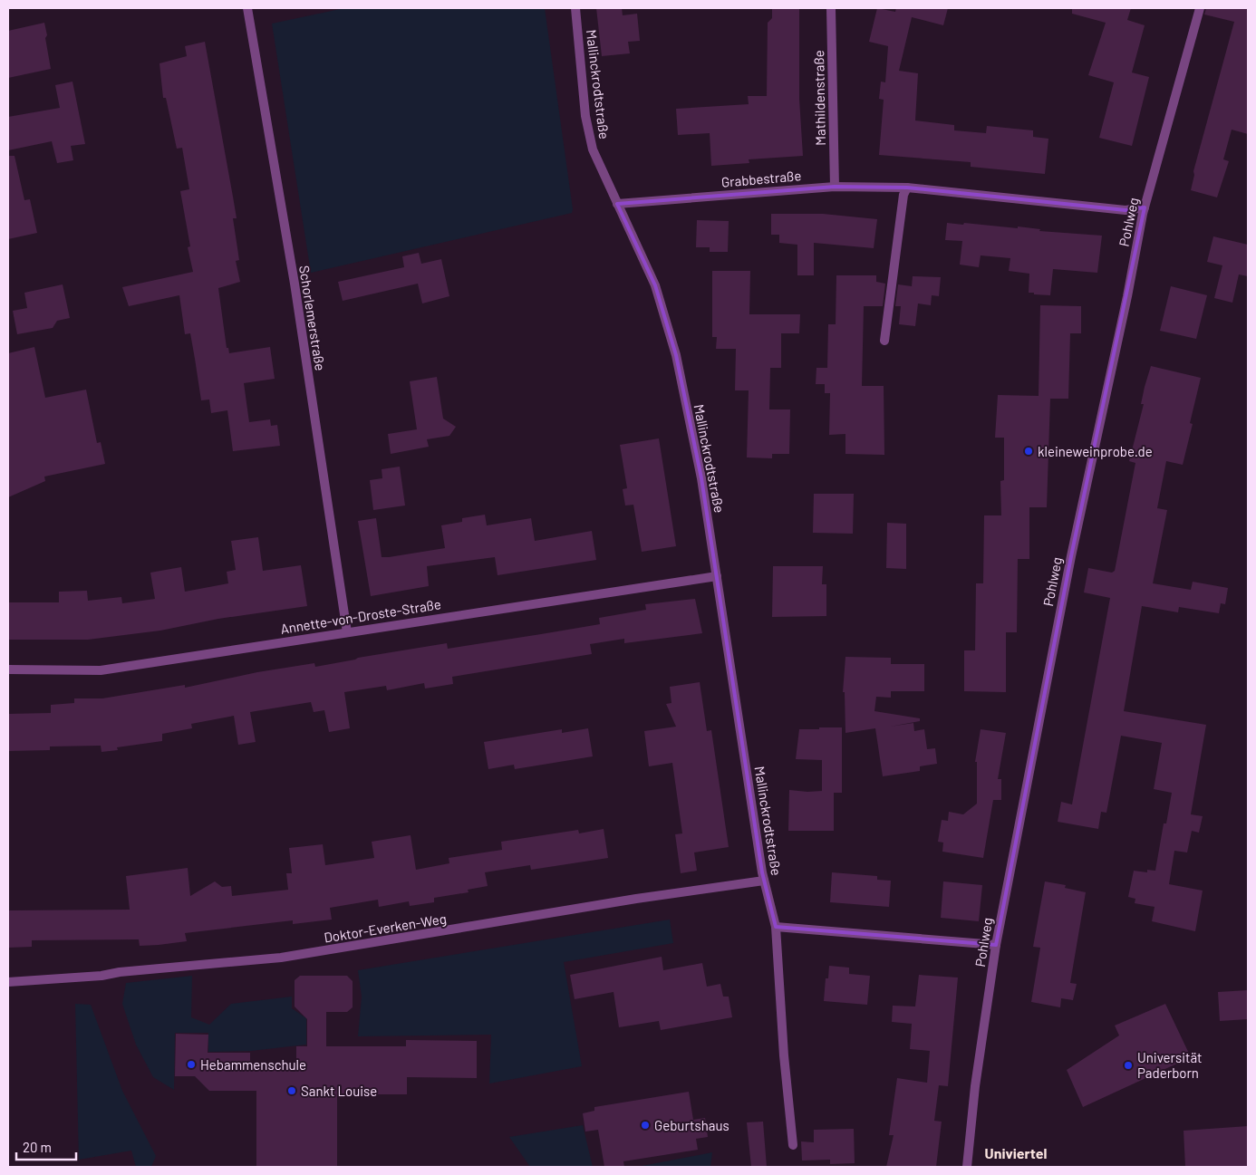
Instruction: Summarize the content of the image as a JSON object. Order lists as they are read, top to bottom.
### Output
{
  "streets": {
    "street": [
      "Mallinckrodtstraße",
      "Mathildenstraße",
      "Grabbestraße",
      "Pohlweg",
      "Schorlemerstraße",
      "Annette-von-Droste-Straße",
      "Doktor-Everken-Weg"
    ]
  },
  "crossings": [
    ["Mallinckrodtstraße", "Grabbestraße"],
    ["Mallinckrodtstraße", "Annette-von-Droste-Straße"],
    ["Mallinckrodtstraße", "Doktor-Everken-Weg"],
    ["Mathildenstraße", "Grabbestraße"],
    ["Grabbestraße", "Pohlweg"],
    ["Schorlemerstraße", "Annette-von-Droste-Straße"]
  ],
  "districts": ["Univiertel"],
  "places": [
    "kleineweinprobe.de",
    "Hebammenschule",
    "Universität Paderborn",
    "Sankt Louise",
    "Geburtshaus"
  ],
  "scale_bar": "20 m"
}
